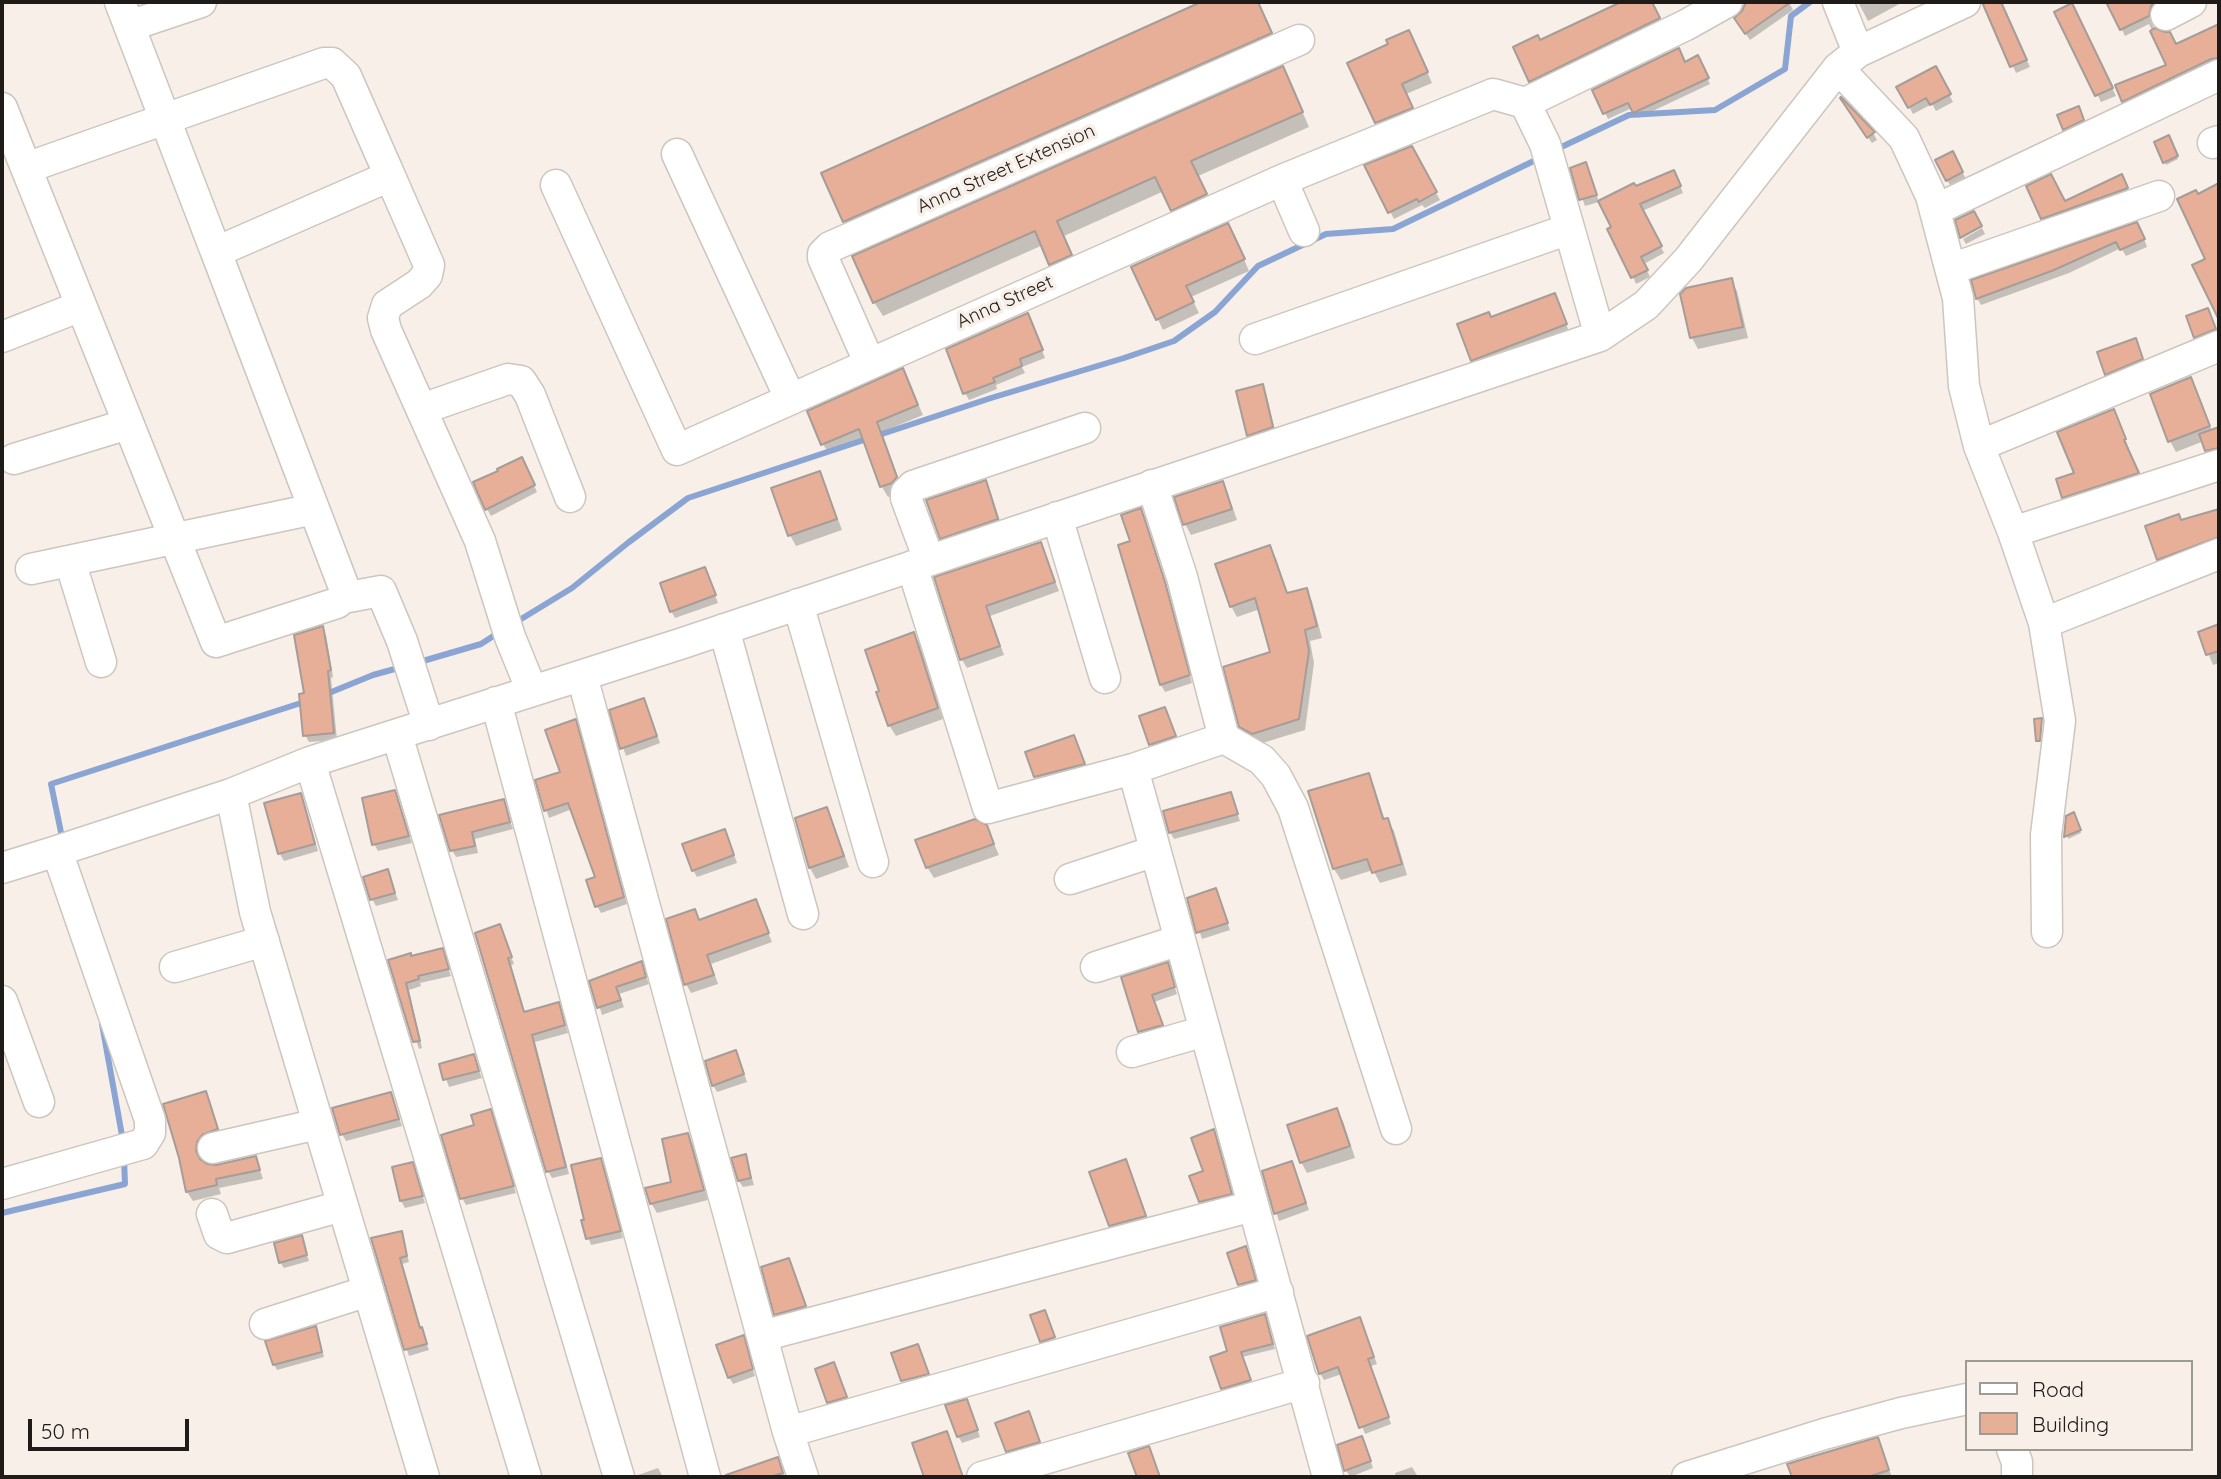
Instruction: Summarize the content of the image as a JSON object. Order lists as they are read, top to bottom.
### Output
{
  "streets": {
    "street": ["Anna Street Extension", "Anna Street"]
  },
  "crossings": [
    ["Anna Street Extension", "Anna Street"]
  ],
  "legend": ["Road", "Building"],
  "scale_bar": "50 m"
}
